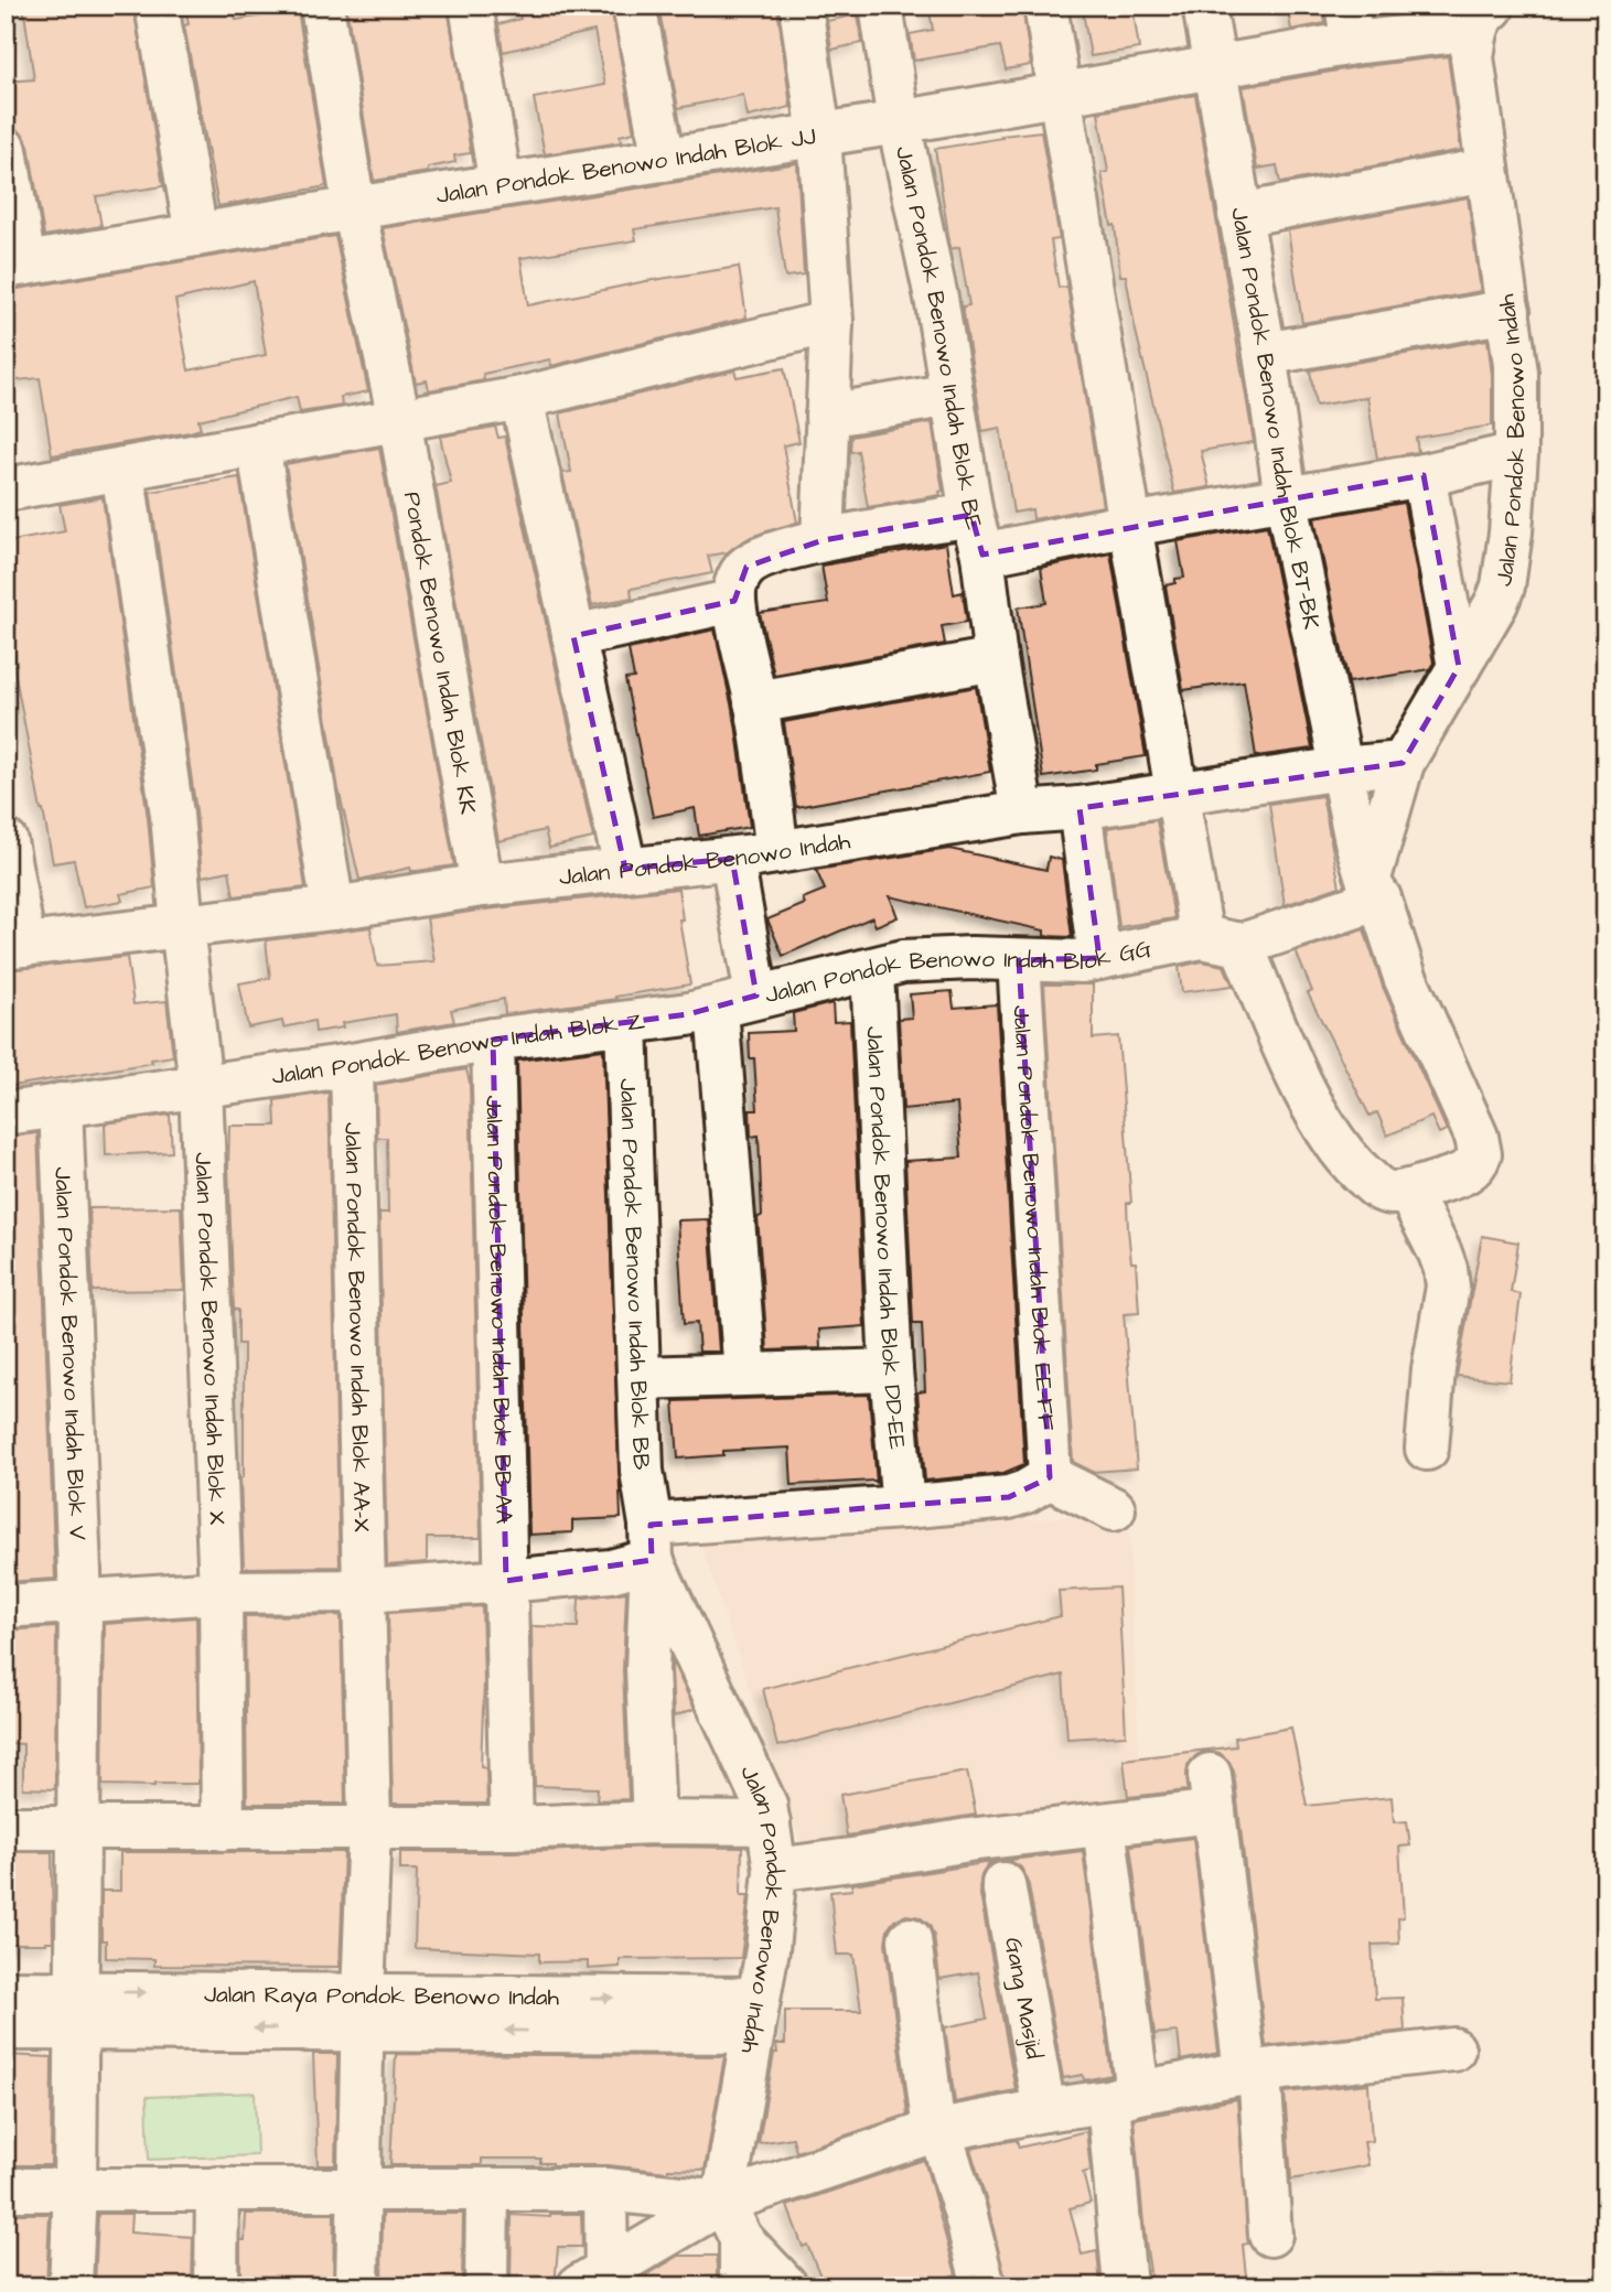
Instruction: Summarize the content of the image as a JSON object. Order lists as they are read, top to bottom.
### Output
{
  "streets": {
    "street": [
      "Jalan Pondok Benowo Indah Blok JJ",
      "Jalan Pondok Benowo Indah Blok BE",
      "Jalan Pondok Benowo Indah Blok BT-BK",
      "Jalan Pondok Benowo Indah",
      "Pondok Benowo Indah Blok KK",
      "Jalan Pondok Benowo Indah Blok GG",
      "Jalan Pondok Benowo Indah Blok Z",
      "Jalan Pondok Benowo Indah Blok EE-FF",
      "Jalan Pondok Benowo Indah Blok DD-EE",
      "Jalan Pondok Benowo Indah Blok BB",
      "Jalan Pondok Benowo Indah Blok BB-AA",
      "Jalan Pondok Benowo Indah Blok AA-X",
      "Jalan Pondok Benowo Indah Blok X",
      "Jalan Pondok Benowo Indah Blok V",
      "Jalan Raya Pondok Benowo Indah",
      "Gang Masjid"
    ]
  },
  "crossings": [
    ["Jalan Pondok Benowo Indah Blok JJ", "Jalan Pondok Benowo Indah Blok BE"],
    ["Jalan Pondok Benowo Indah Blok JJ", "Jalan Pondok Benowo Indah Blok BT-BK"],
    ["Jalan Pondok Benowo Indah Blok JJ", "Jalan Pondok Benowo Indah"],
    ["Jalan Pondok Benowo Indah Blok JJ", "Pondok Benowo Indah Blok KK"],
    ["Jalan Pondok Benowo Indah Blok BE", "Jalan Pondok Benowo Indah"],
    ["Jalan Pondok Benowo Indah Blok BT-BK", "Jalan Pondok Benowo Indah"],
    ["Jalan Pondok Benowo Indah Blok BT-BK", "Jalan Pondok Benowo Indah Blok GG"],
    ["Jalan Pondok Benowo Indah", "Pondok Benowo Indah Blok KK"],
    ["Jalan Pondok Benowo Indah", "Jalan Pondok Benowo Indah Blok GG"],
    ["Jalan Pondok Benowo Indah", "Jalan Pondok Benowo Indah Blok BB"],
    ["Jalan Pondok Benowo Indah", "Jalan Pondok Benowo Indah Blok X"],
    ["Jalan Pondok Benowo Indah", "Jalan Raya Pondok Benowo Indah"],
    ["Jalan Pondok Benowo Indah Blok GG", "Jalan Pondok Benowo Indah Blok Z"],
    ["Jalan Pondok Benowo Indah Blok GG", "Jalan Pondok Benowo Indah Blok EE-FF"],
    ["Jalan Pondok Benowo Indah Blok GG", "Jalan Pondok Benowo Indah Blok DD-EE"],
    ["Jalan Pondok Benowo Indah Blok Z", "Jalan Pondok Benowo Indah Blok BB"],
    ["Jalan Pondok Benowo Indah Blok Z", "Jalan Pondok Benowo Indah Blok BB-AA"],
    ["Jalan Pondok Benowo Indah Blok Z", "Jalan Pondok Benowo Indah Blok AA-X"],
    ["Jalan Pondok Benowo Indah Blok Z", "Jalan Pondok Benowo Indah Blok X"],
    ["Jalan Pondok Benowo Indah Blok Z", "Jalan Pondok Benowo Indah Blok V"],
    ["Jalan Pondok Benowo Indah Blok AA-X", "Jalan Raya Pondok Benowo Indah"],
    ["Jalan Pondok Benowo Indah Blok V", "Jalan Raya Pondok Benowo Indah"]
  ]
}
